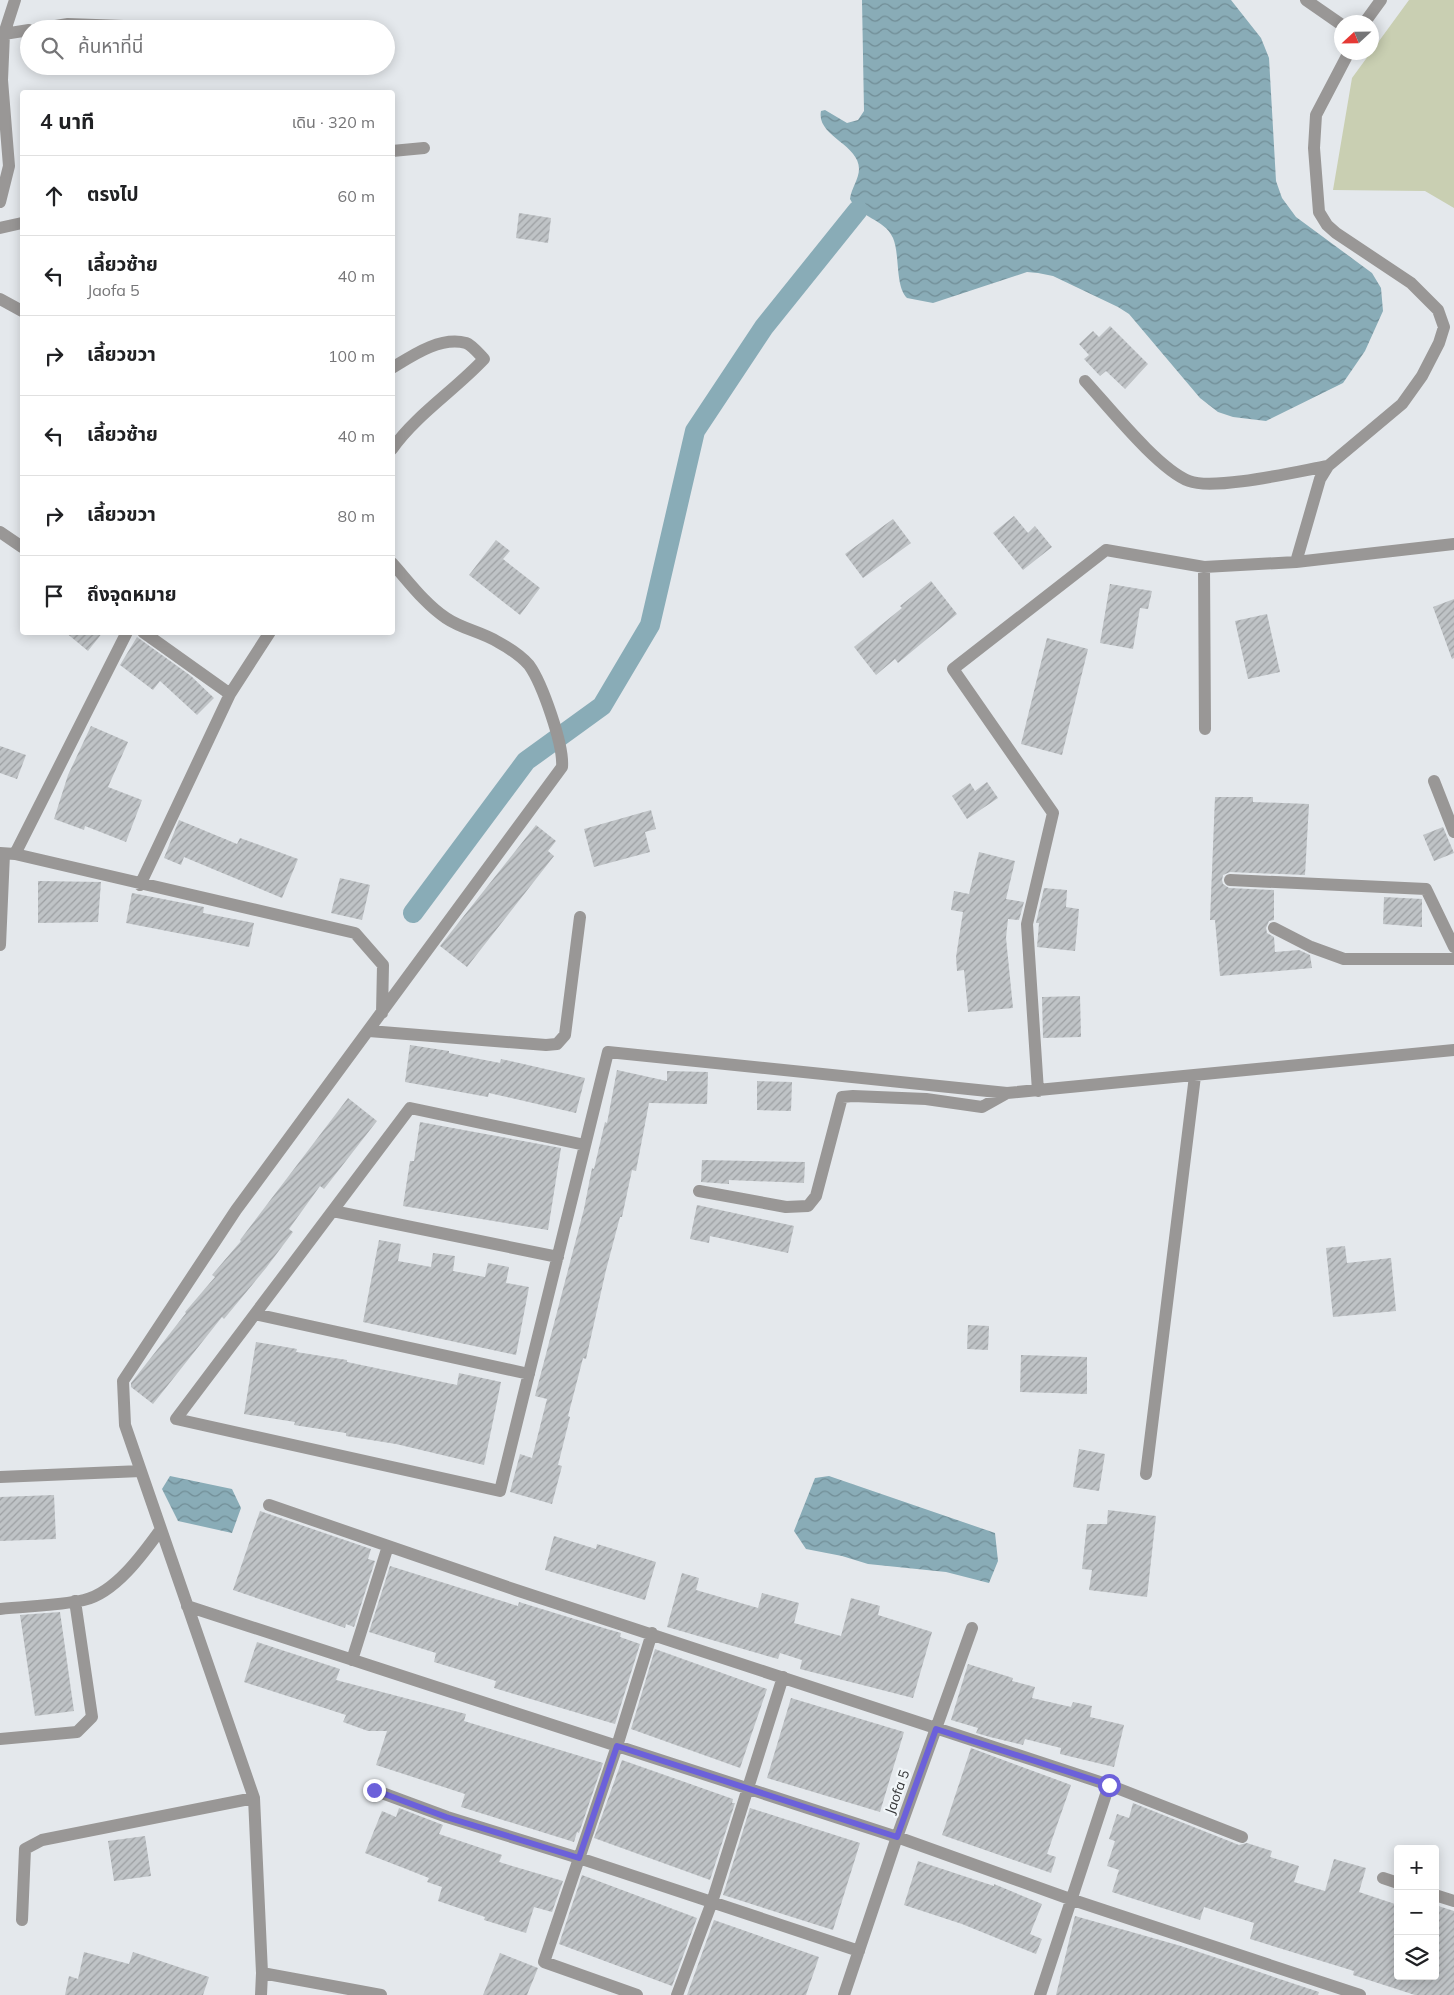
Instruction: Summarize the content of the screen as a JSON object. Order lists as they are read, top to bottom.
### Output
{
  "streets": {
    "street": ["Jaofa 5"]
  },
  "north": "left",
  "page": {
    "search": "ค้นหาที่นี่",
    "heading": ["4 นาที", "เดิน · 320 m"],
    "list": [
      ["ตรงไป", "60 m"],
      ["เลี้ยวซ้าย", "Jaofa 5", "40 m"],
      ["เลี้ยวขวา", "100 m"],
      ["เลี้ยวซ้าย", "40 m"],
      ["เลี้ยวขวา", "80 m"],
      "ถึงจุดหมาย"
    ],
    "map_buttons": ["+", "−"]
  }
}
